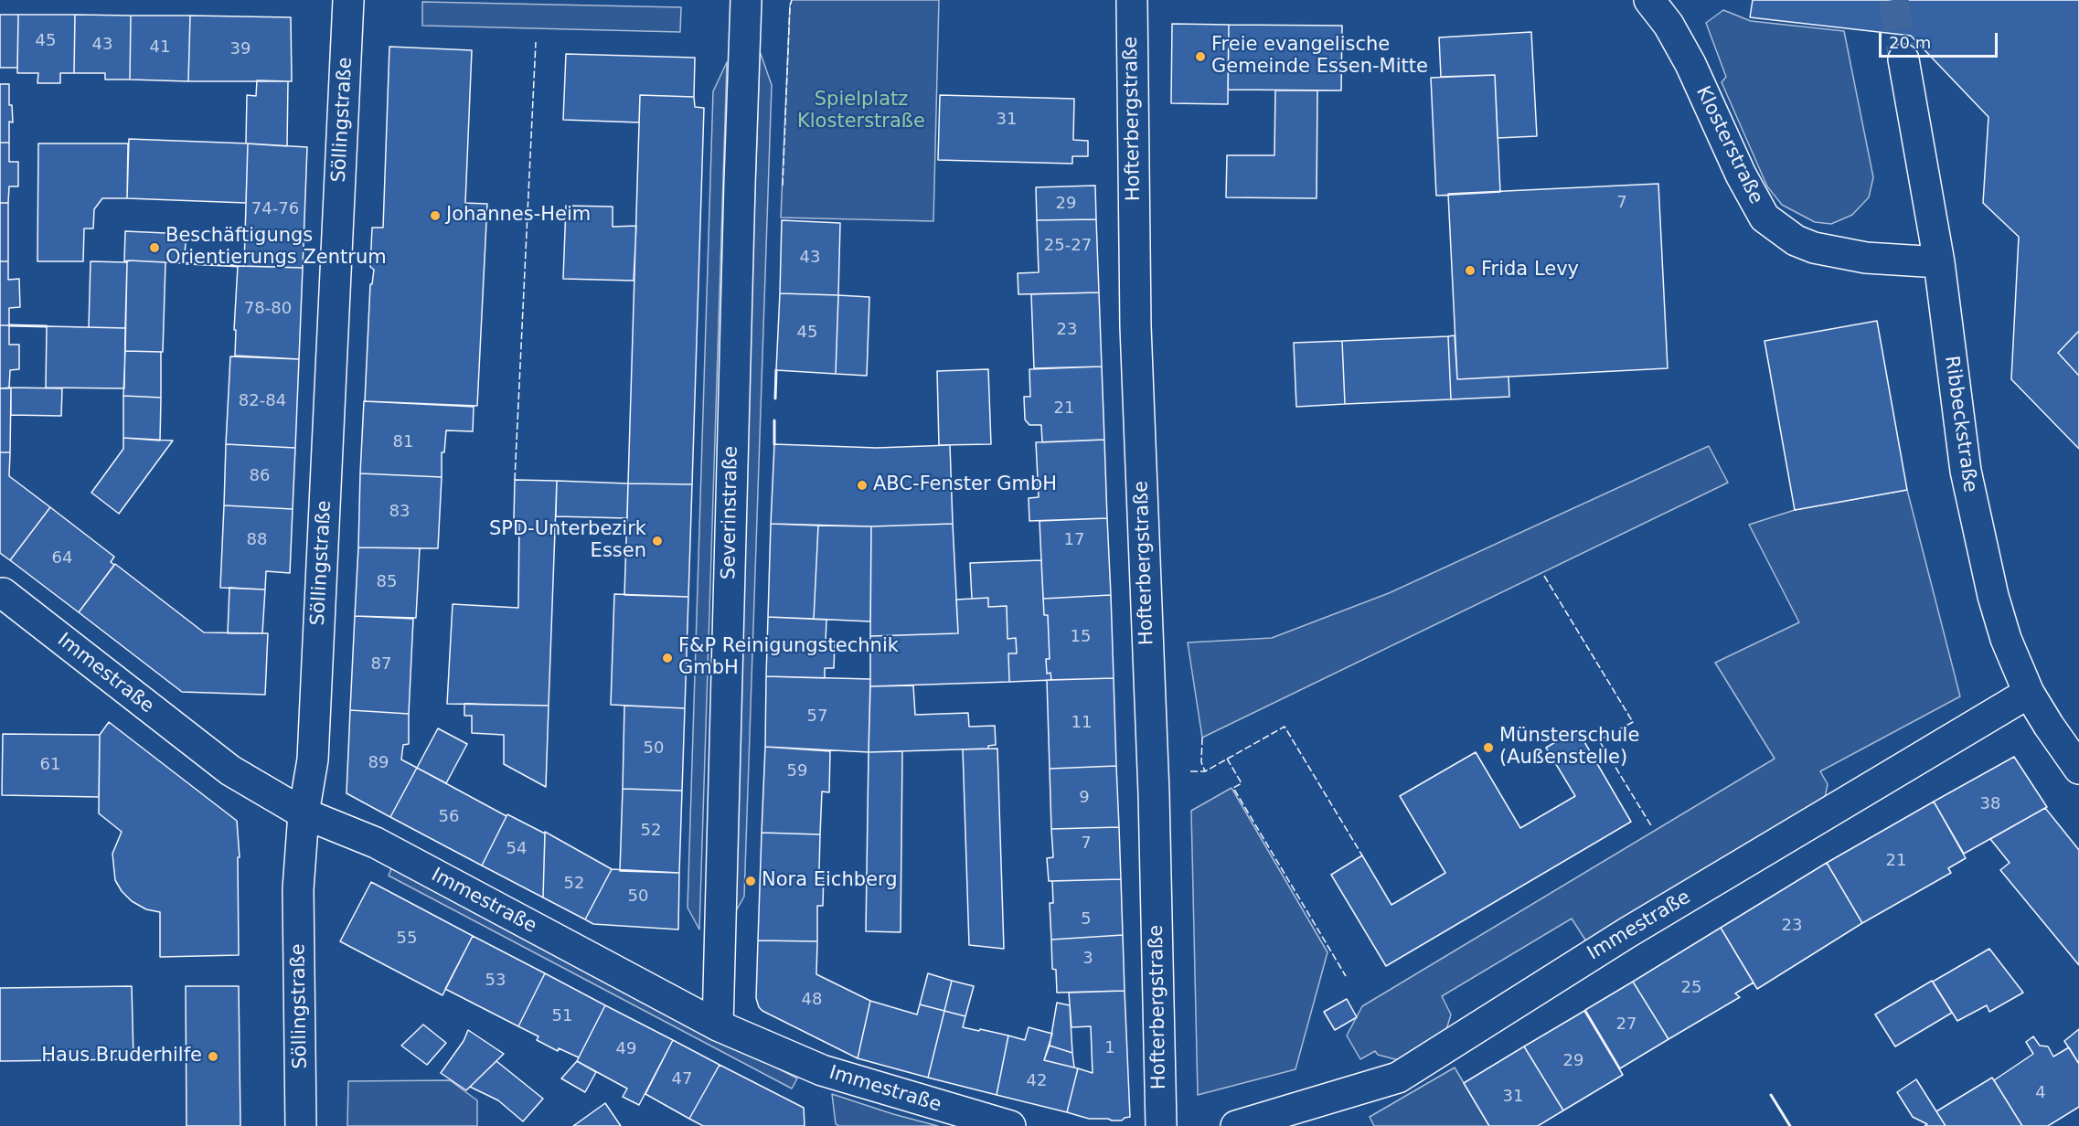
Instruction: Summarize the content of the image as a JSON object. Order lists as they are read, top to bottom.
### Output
{
  "streets": {
    "street": [
      "Hofterbergstraße",
      "Söllingstraße",
      "Klosterstraße",
      "Ribbeckstraße",
      "Severinstraße",
      "Immestraße"
    ]
  },
  "crossings": [
    ["Söllingstraße", "Immestraße"],
    ["Klosterstraße", "Ribbeckstraße"],
    ["Ribbeckstraße", "Immestraße"],
    ["Severinstraße", "Immestraße"]
  ],
  "parks": ["Spielplatz Klosterstraße"],
  "places": [
    "Freie evangelische Gemeinde Essen-Mitte",
    "Johannes-Heim",
    "Beschäftigungs Orientierungs Zentrum",
    "Frida Levy",
    "ABC-Fenster GmbH",
    "SPD-Unterbezirk Essen",
    "F&P Reinigungstechnik GmbH",
    "Münsterschule (Außenstelle)",
    "Nora Eichberg",
    "Haus Bruderhilfe"
  ],
  "house_numbers": [
    "45",
    "43",
    "41",
    "39",
    "31",
    "7",
    "29",
    "74-76",
    "25-27",
    "43",
    "78-80",
    "23",
    "45",
    "82-84",
    "21",
    "81",
    "86",
    "83",
    "88",
    "17",
    "64",
    "85",
    "15",
    "87",
    "57",
    "11",
    "50",
    "89",
    "61",
    "59",
    "9",
    "38",
    "56",
    "52",
    "7",
    "54",
    "21",
    "52",
    "50",
    "5",
    "23",
    "55",
    "3",
    "53",
    "25",
    "48",
    "51",
    "27",
    "1",
    "49",
    "29",
    "47",
    "42",
    "4",
    "31"
  ],
  "scale_bar": "20 m"
}
